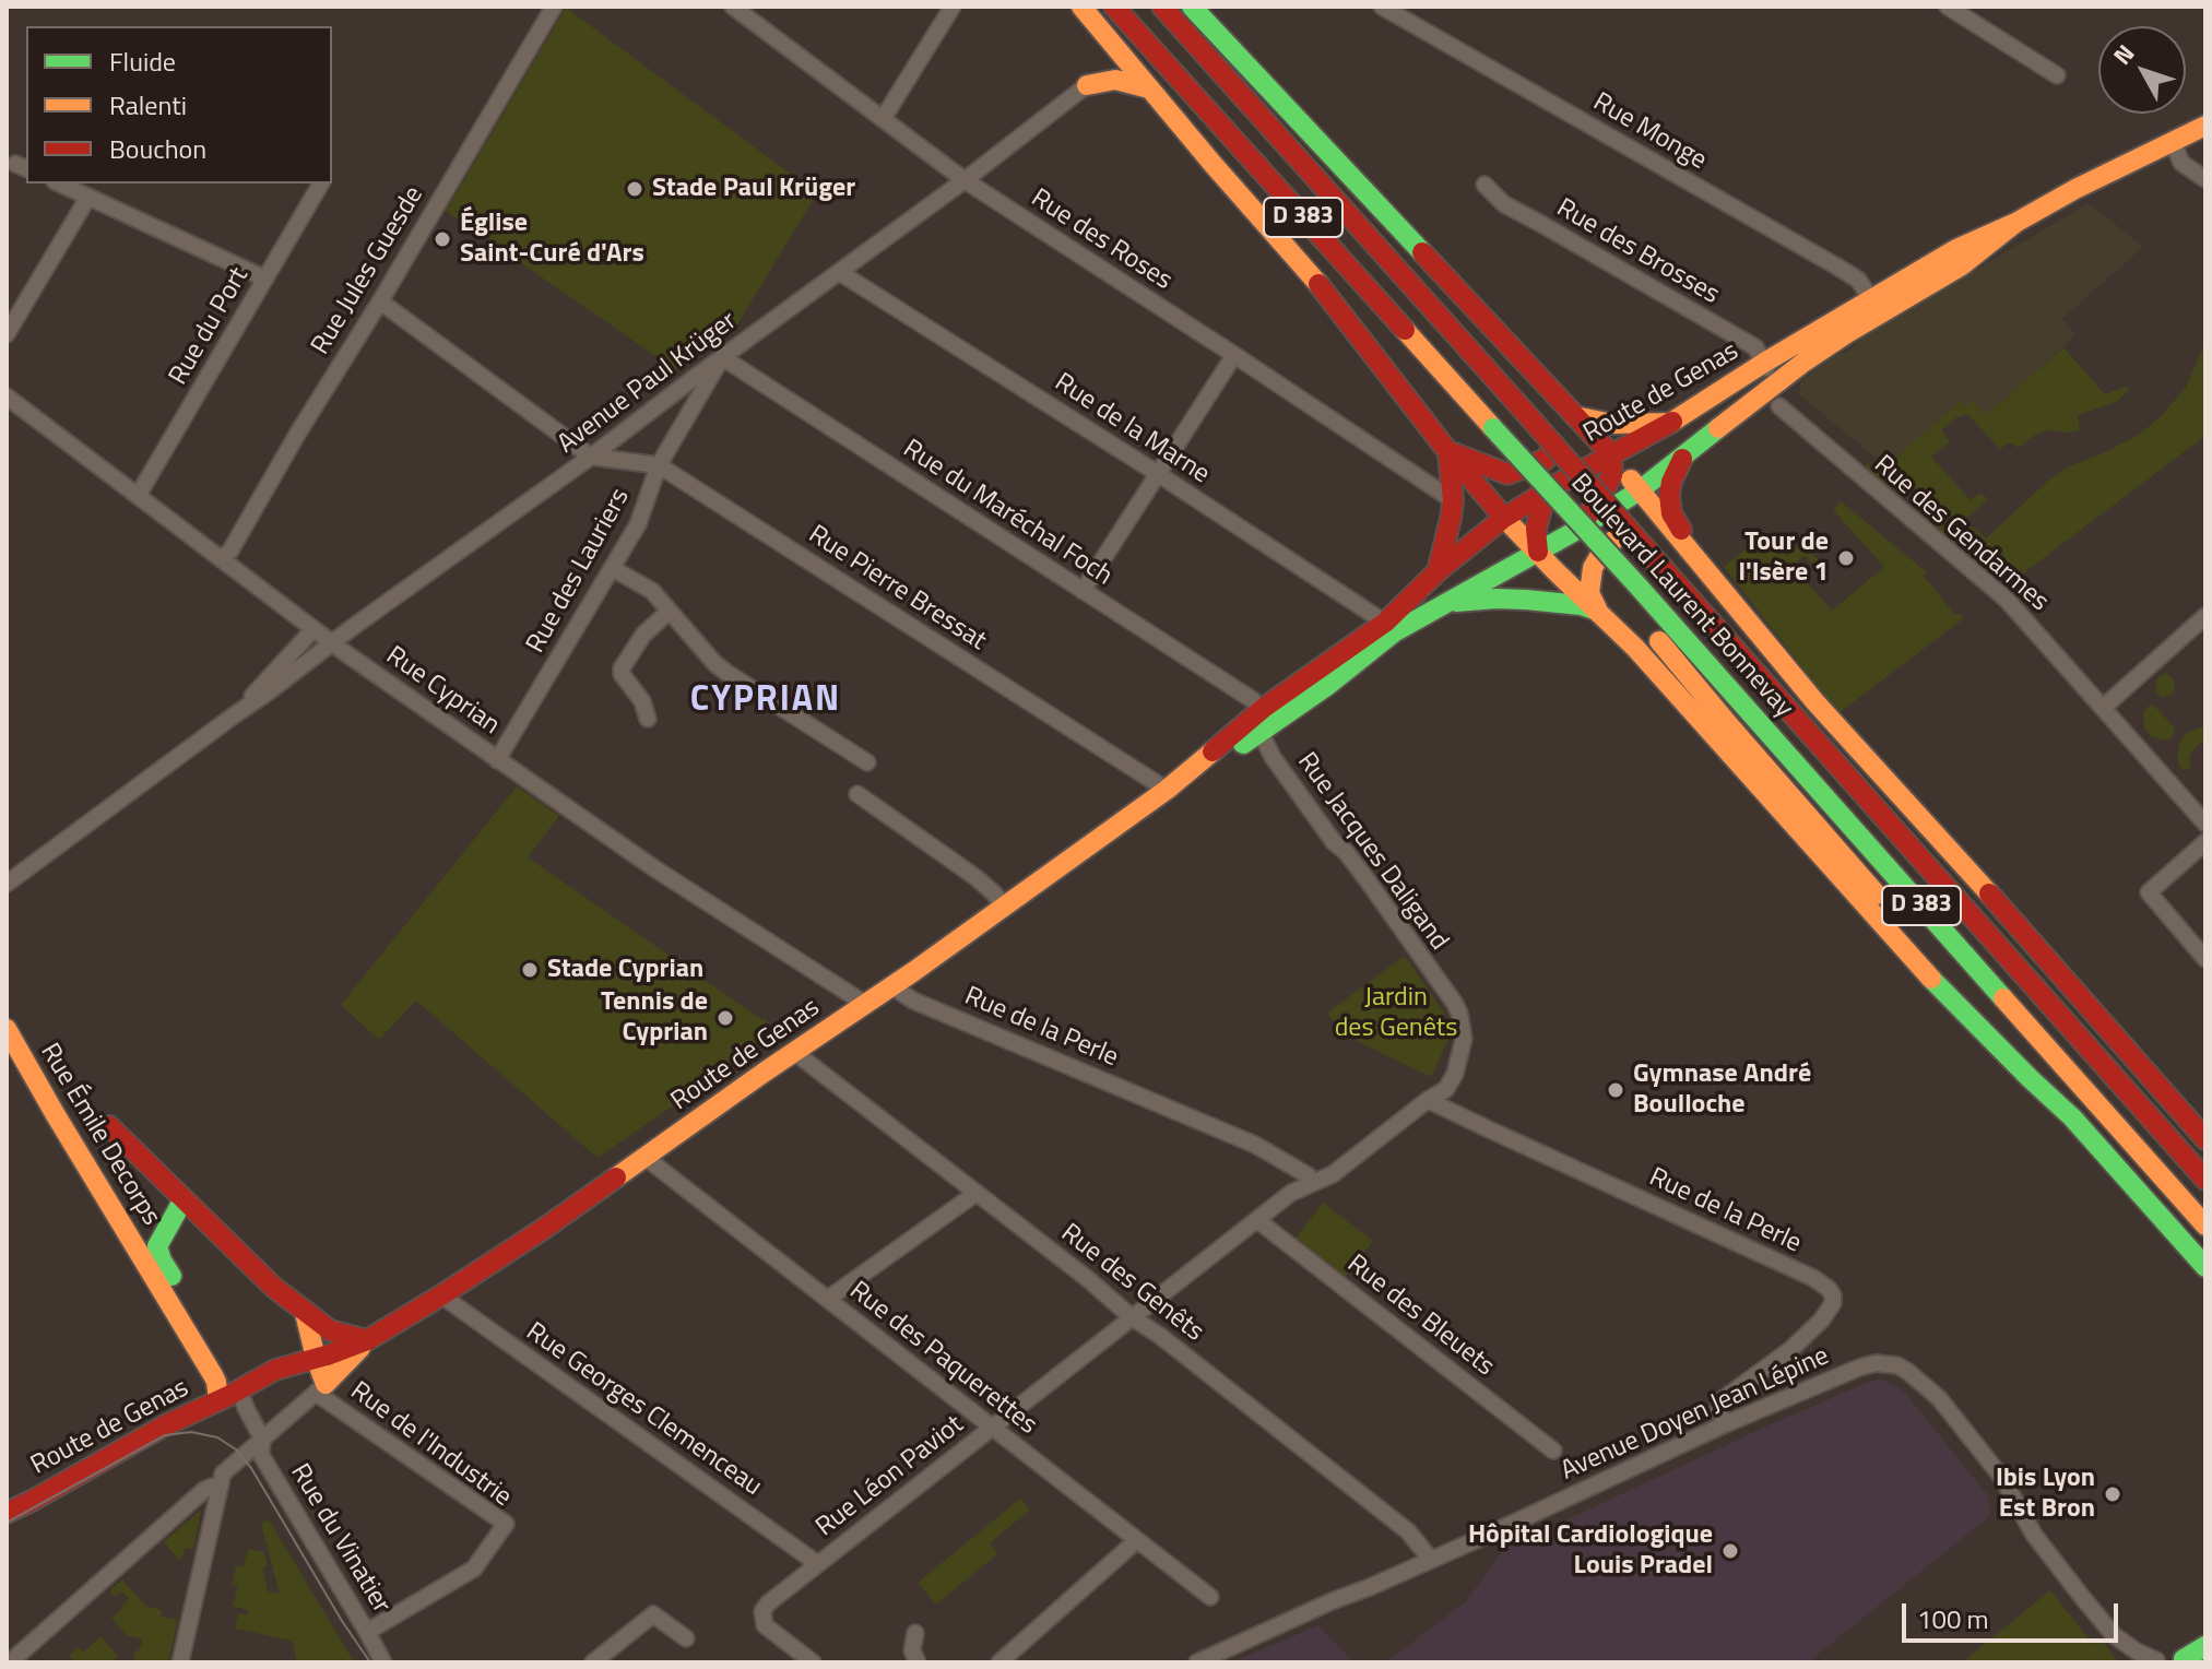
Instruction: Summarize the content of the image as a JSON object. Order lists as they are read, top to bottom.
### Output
{
  "streets": {
    "main road": [
      "D 383",
      "Route de Genas",
      "Boulevard Laurent Bonnevay",
      "Rue Émile Decorps"
    ],
    "street": [
      "Rue Monge",
      "Rue des Roses",
      "Rue des Brosses",
      "Rue Jules Guesde",
      "Rue du Port",
      "Avenue Paul Krüger",
      "Rue de la Marne",
      "Rue du Maréchal Foch",
      "Rue des Gendarmes",
      "Rue des Lauriers",
      "Rue Pierre Bressat",
      "Rue Cyprian",
      "Rue Jacques Daligand",
      "Rue de la Perle",
      "Rue des Genêts",
      "Rue des Bleuets",
      "Rue des Paquerettes",
      "Rue Georges Clemenceau",
      "Avenue Doyen Jean Lépine",
      "Rue de l'Industrie",
      "Rue Léon Paviot",
      "Rue du Vinatier"
    ]
  },
  "crossings": [
    ["Rue Monge", "Route de Genas"],
    ["Rue des Roses", "Avenue Paul Krüger"],
    ["Rue des Brosses", "Route de Genas"],
    ["Rue Jules Guesde", "Rue Cyprian"],
    ["Rue du Port", "Rue Cyprian"],
    ["Avenue Paul Krüger", "Rue de la Marne"],
    ["Avenue Paul Krüger", "Rue du Maréchal Foch"],
    ["Avenue Paul Krüger", "Rue des Lauriers"],
    ["Avenue Paul Krüger", "Rue Pierre Bressat"],
    ["Avenue Paul Krüger", "Rue Cyprian"],
    ["Route de Genas", "Rue de la Marne"],
    ["Route de Genas", "Rue du Maréchal Foch"],
    ["Route de Genas", "Rue des Gendarmes"],
    ["Route de Genas", "Rue Pierre Bressat"],
    ["Route de Genas", "Boulevard Laurent Bonnevay"],
    ["Route de Genas", "Rue Cyprian"],
    ["Route de Genas", "Rue Jacques Daligand"],
    ["Route de Genas", "Rue de la Perle"],
    ["Route de Genas", "Rue Émile Decorps"],
    ["Route de Genas", "Rue des Genêts"],
    ["Route de Genas", "Rue des Paquerettes"],
    ["Route de Genas", "Rue Georges Clemenceau"],
    ["Rue du Maréchal Foch", "Rue des Lauriers"],
    ["Rue du Maréchal Foch", "Rue Jacques Daligand"],
    ["Rue des Lauriers", "Rue Pierre Bressat"],
    ["Rue des Lauriers", "Rue Cyprian"],
    ["Rue Jacques Daligand", "Rue de la Perle"],
    ["Rue Jacques Daligand", "Rue Léon Paviot"],
    ["Rue de la Perle", "Avenue Doyen Jean Lépine"],
    ["Rue de la Perle", "Rue Léon Paviot"],
    ["Rue des Genêts", "Avenue Doyen Jean Lépine"],
    ["Rue des Genêts", "Rue Léon Paviot"],
    ["Rue des Bleuets", "Rue Léon Paviot"],
    ["Rue des Paquerettes", "Rue Léon Paviot"],
    ["Rue Georges Clemenceau", "Rue Léon Paviot"],
    ["Rue de l'Industrie", "Rue du Vinatier"]
  ],
  "districts": ["CYPRIAN"],
  "parks": ["Jardin des Genêts"],
  "places": [
    "Stade Paul Krüger",
    "Église Saint-Curé d'Ars",
    "Tour de l'Isère 1",
    "Stade Cyprian",
    "Tennis de Cyprian",
    "Gymnase André Boulloche",
    "Ibis Lyon Est Bron",
    "Hôpital Cardiologique Louis Pradel"
  ],
  "legend": ["Fluide", "Ralenti", "Bouchon"],
  "scale_bar": "100 m",
  "north": "top left"
}
